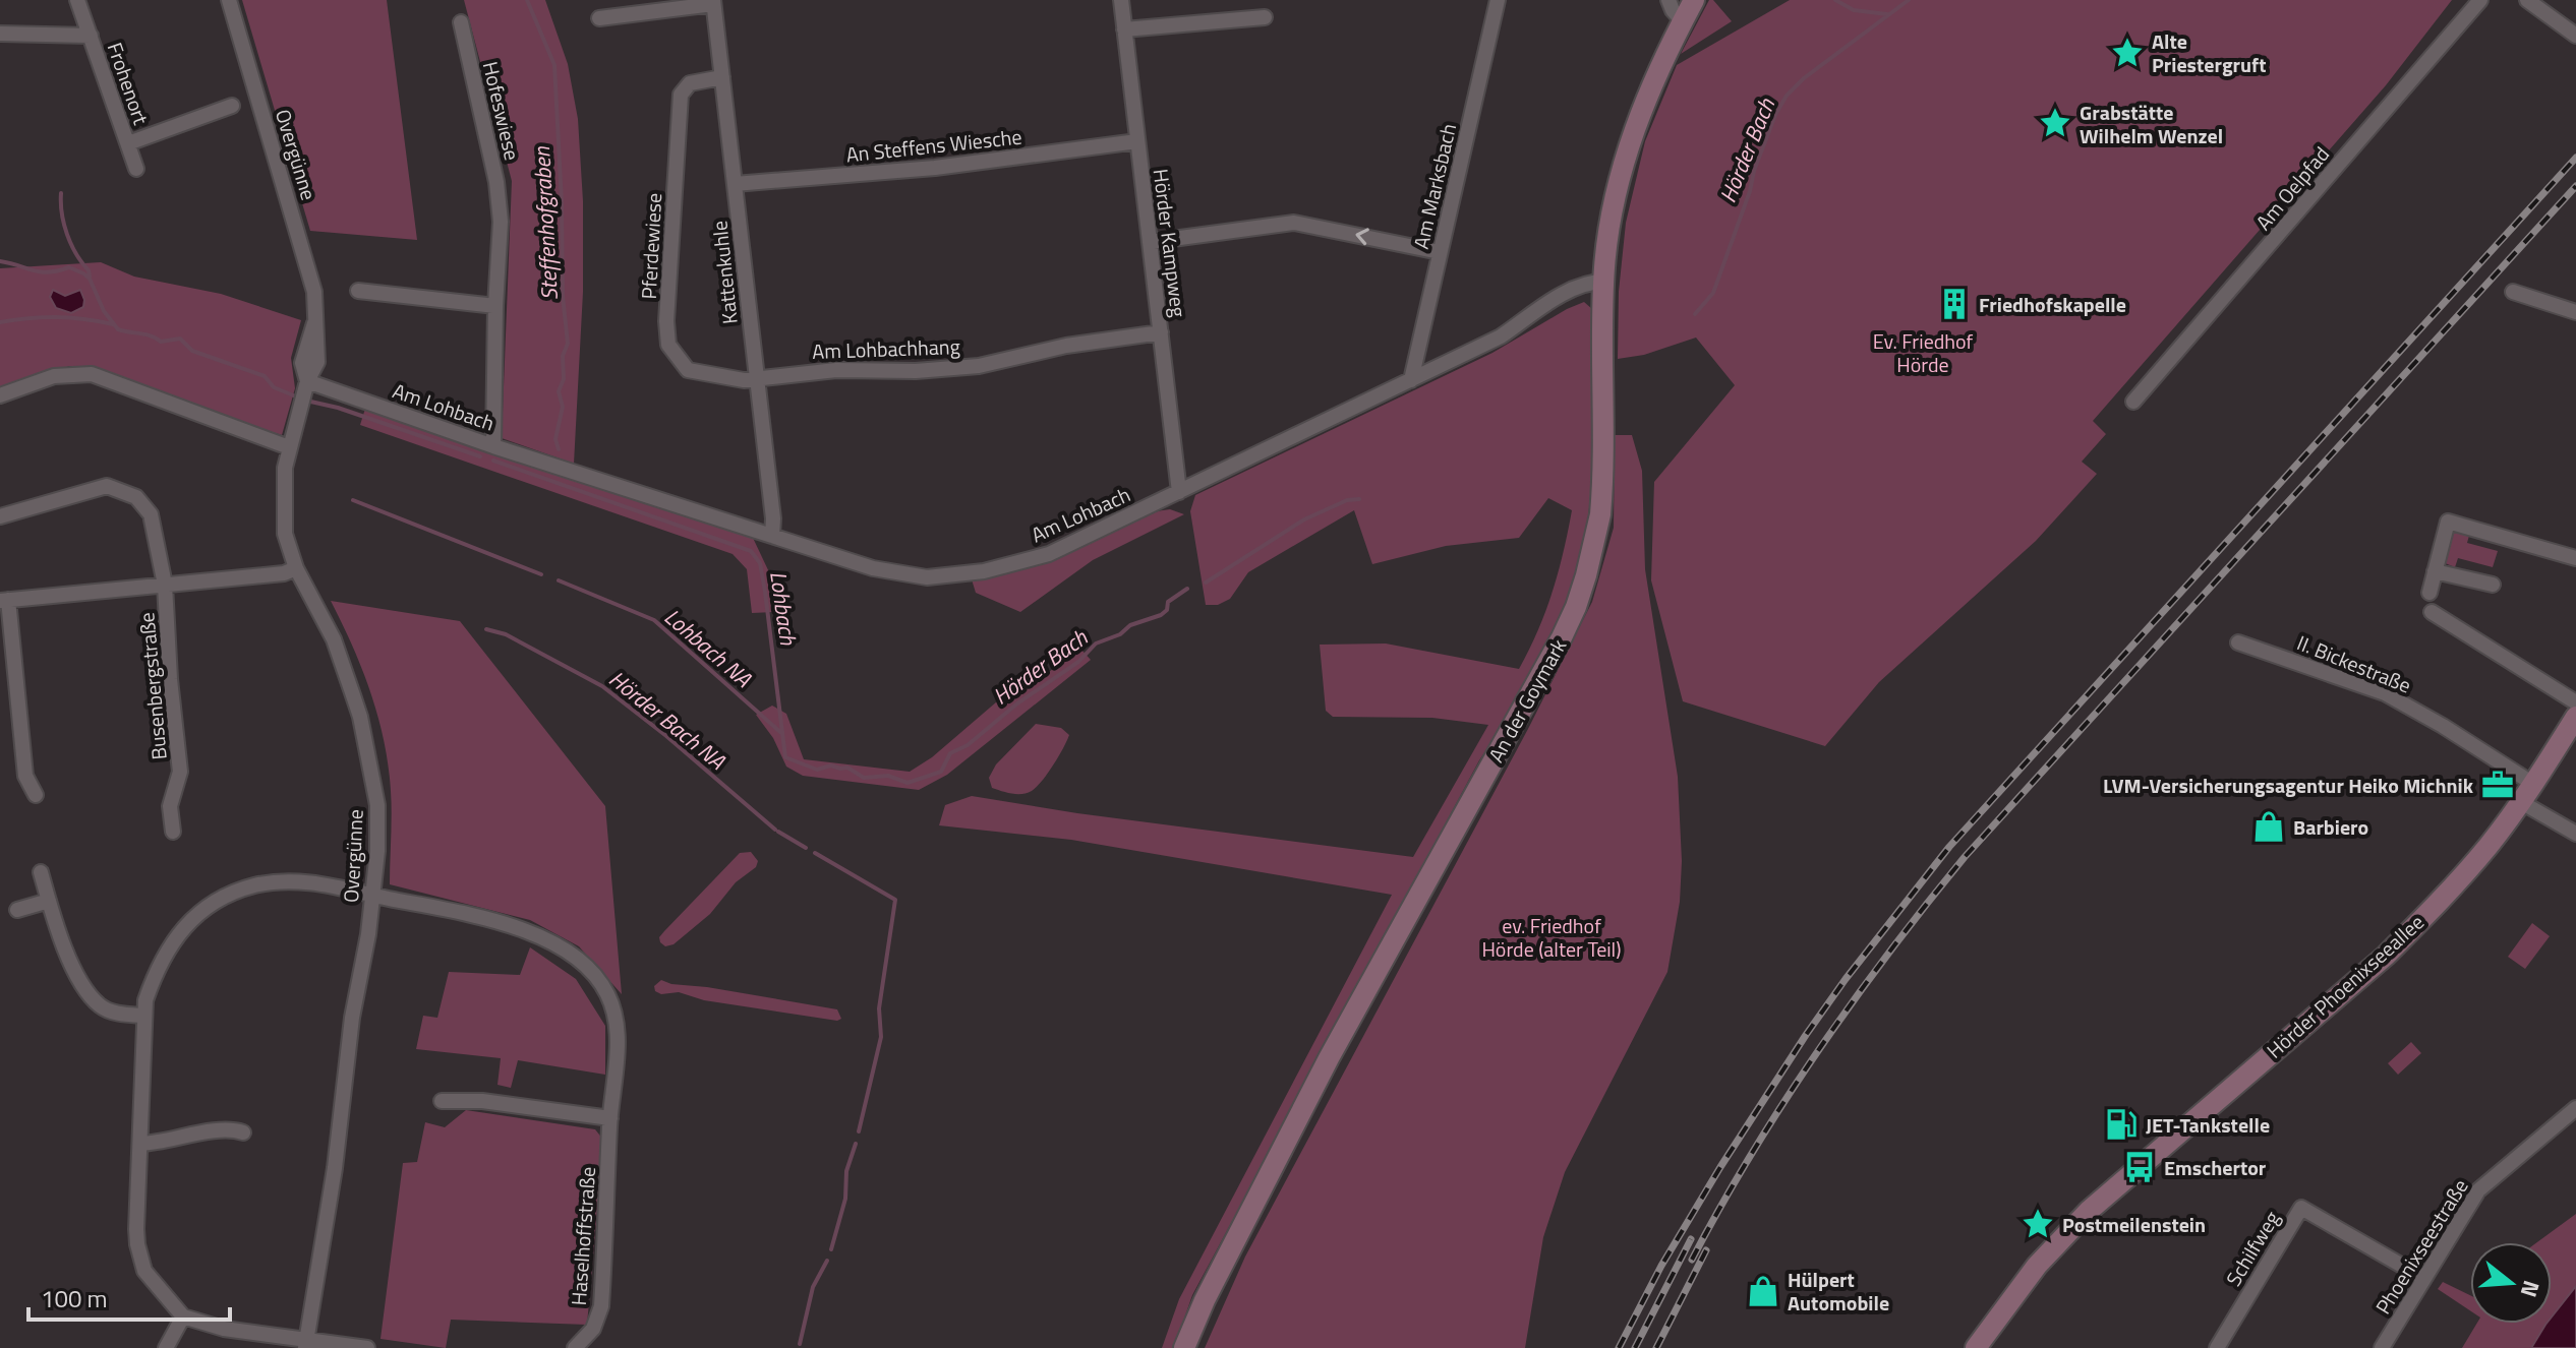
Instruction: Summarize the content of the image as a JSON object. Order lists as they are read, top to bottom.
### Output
{
  "streets": {
    "main road": ["An der Goymark", "Hörder Phoenixseeallee"],
    "street": [
      "Frohenort",
      "Hofeswiese",
      "An Steffens Wiesche",
      "Overgünne",
      "Am Marksbach",
      "Am Oelpfad",
      "Hörder Kampweg",
      "Pferdewiese",
      "Kattenkuhle",
      "Am Lohbachhang",
      "Am Lohbach",
      "II. Bickestraße",
      "Busenbergstraße",
      "Haselhoffstraße",
      "Phoenixseestraße",
      "Schilfweg"
    ]
  },
  "crossings": [
    ["Hofeswiese", "Am Lohbach"],
    ["An Steffens Wiesche", "Hörder Kampweg"],
    ["An Steffens Wiesche", "Kattenkuhle"],
    ["Overgünne", "Am Lohbach"],
    ["Overgünne", "Busenbergstraße"],
    ["Overgünne", "Haselhoffstraße"],
    ["Am Marksbach", "Am Lohbach"],
    ["Hörder Kampweg", "Am Lohbachhang"],
    ["Hörder Kampweg", "Am Lohbach"],
    ["Pferdewiese", "Kattenkuhle"],
    ["Pferdewiese", "Am Lohbachhang"],
    ["Kattenkuhle", "Am Lohbachhang"],
    ["Kattenkuhle", "Am Lohbach"],
    ["Am Lohbach", "An der Goymark"],
    ["II. Bickestraße", "Hörder Phoenixseeallee"],
    ["Phoenixseestraße", "Schilfweg"]
  ],
  "water": [
    "Hörder Bach",
    "Steffenhofgraben",
    "Lohbach",
    "Lohbach NA",
    "Hörder Bach NA"
  ],
  "parks": ["Ev. Friedhof Hörde", "ev. Friedhof Hörde (alter Teil)"],
  "places": {
    "place": ["Alte Priestergruft", "Grabstätte Wilhelm Wenzel", "Postmeilenstein"],
    "building": ["Friedhofskapelle"],
    "office": ["LVM-Versicherungsagentur Heiko Michnik"],
    "shop": ["Barbiero", "Hülpert Automobile"],
    "fuel station": ["JET-Tankstelle"],
    "bus stop": ["Emschertor"]
  },
  "scale_bar": "100 m",
  "north": "right"
}
